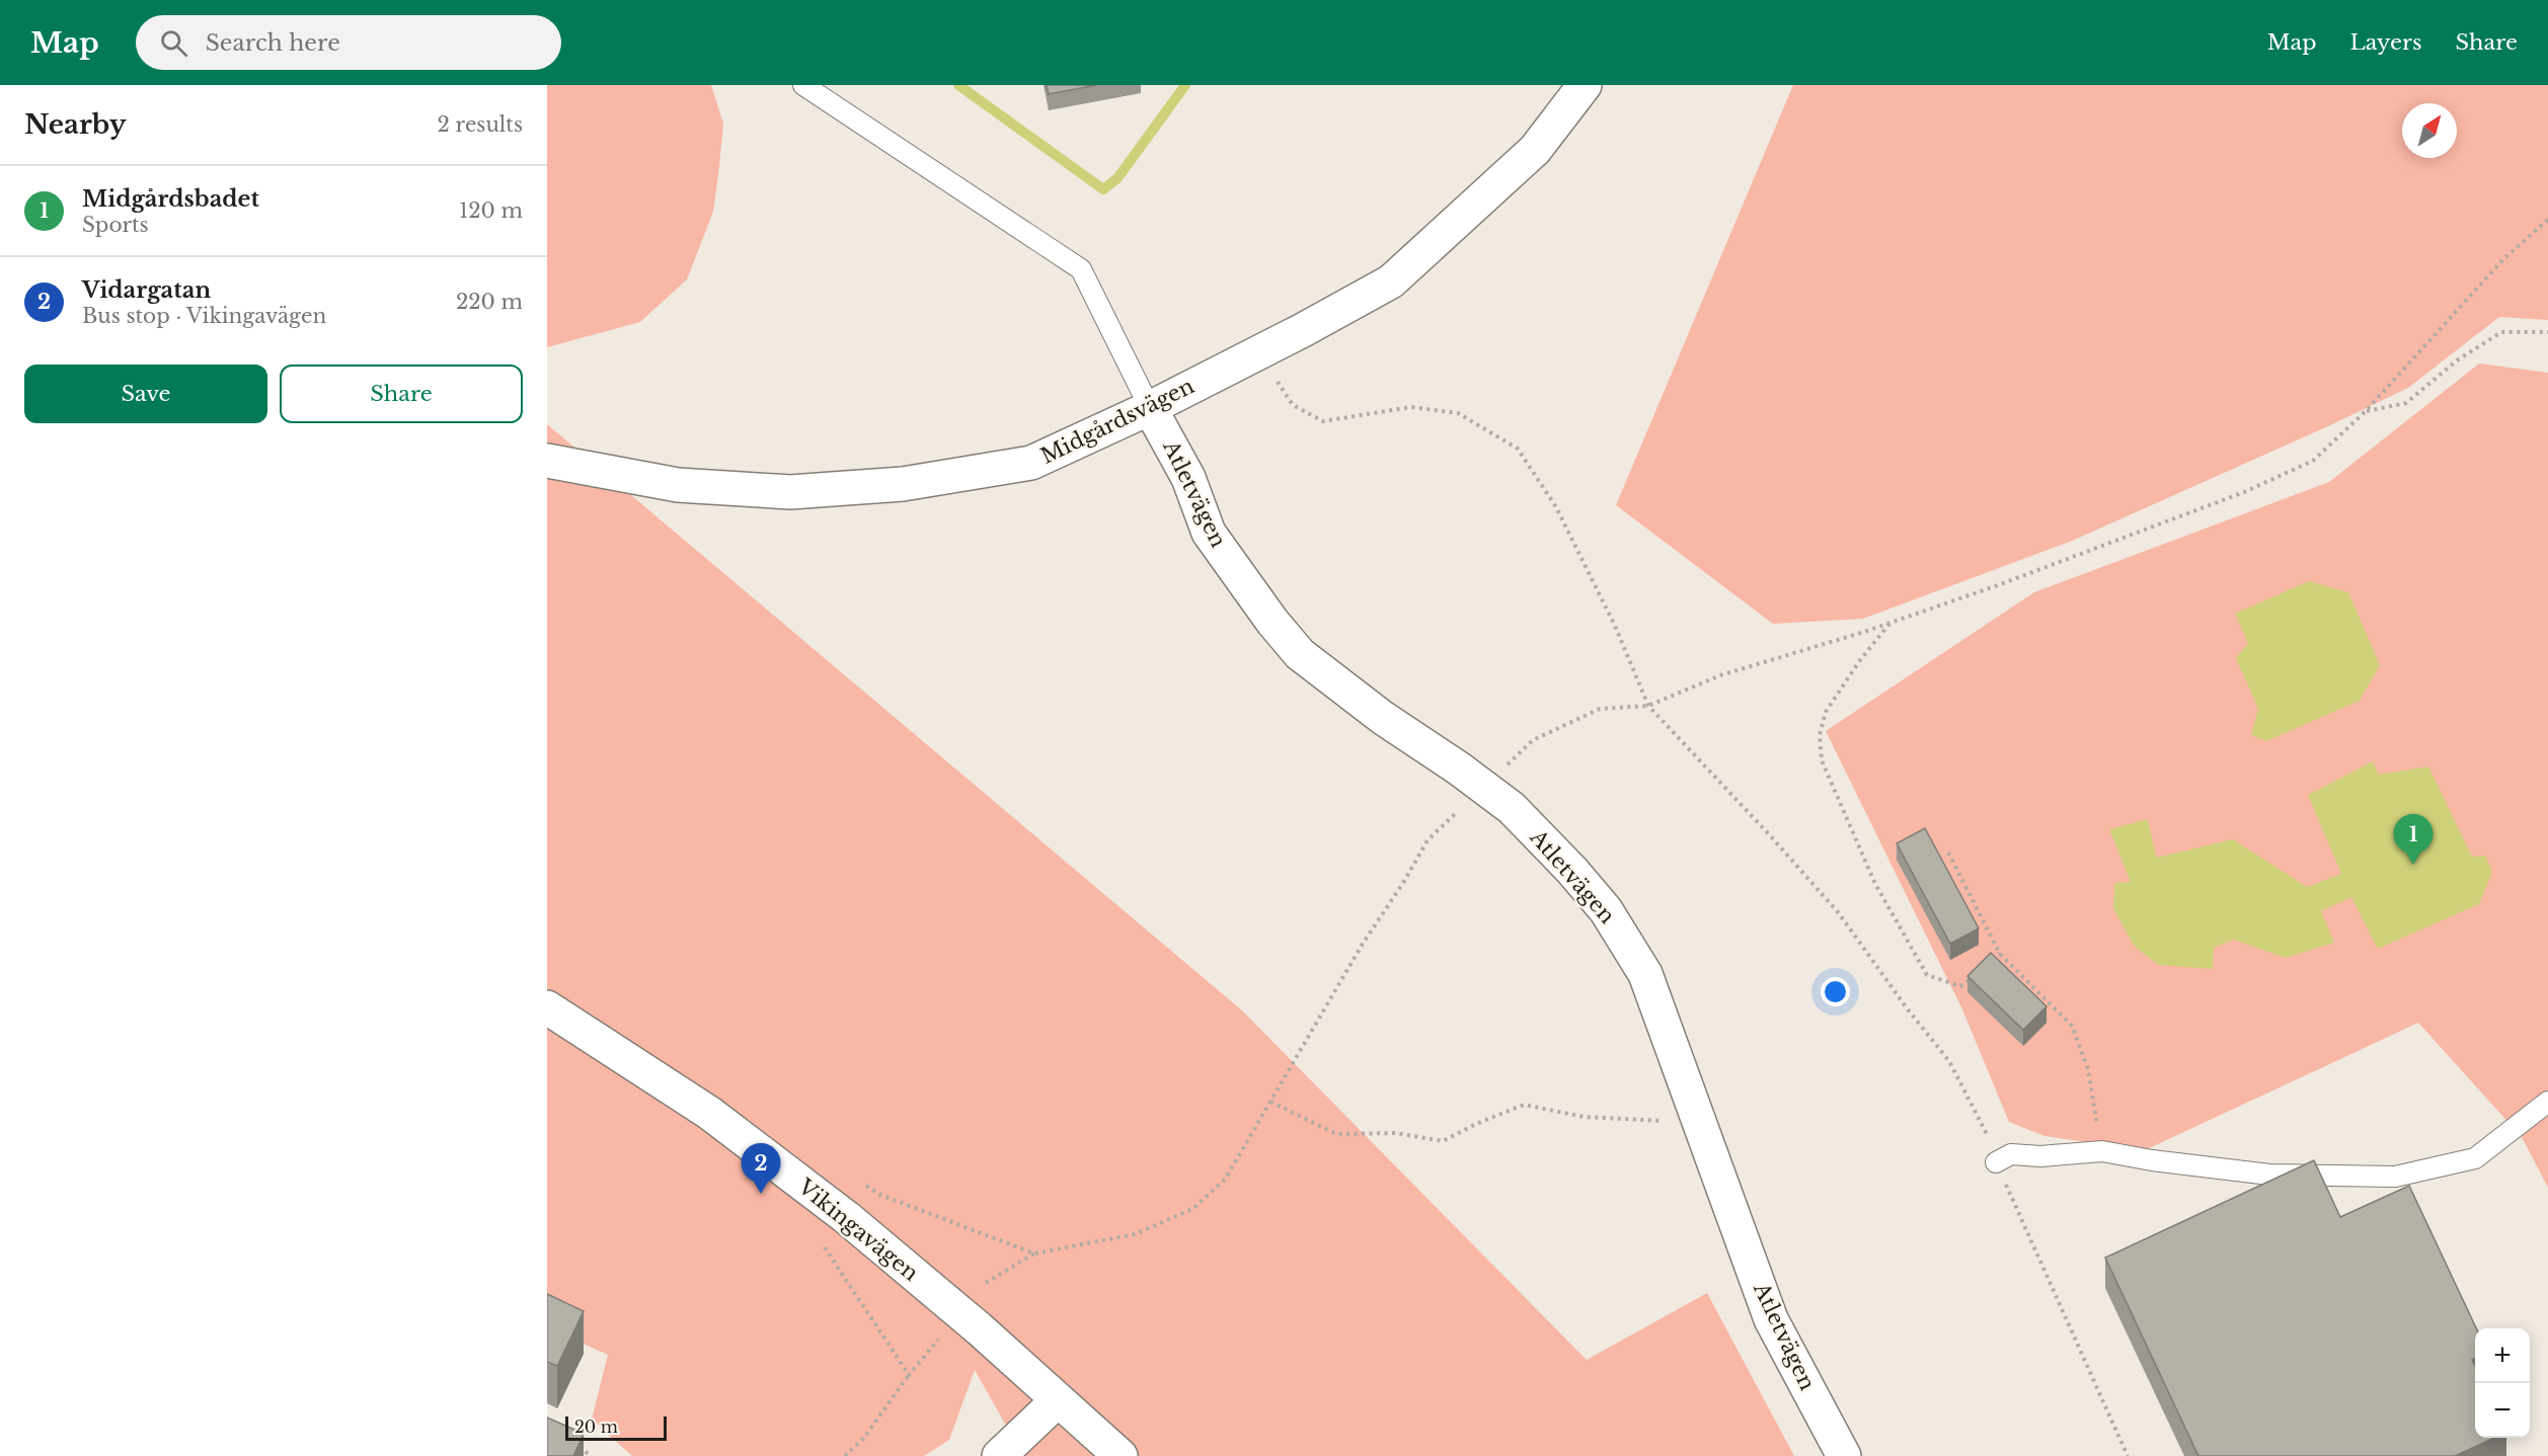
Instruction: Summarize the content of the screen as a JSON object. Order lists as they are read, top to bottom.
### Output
{
  "streets": {
    "street": ["Midgårdsvägen", "Atletvägen", "Vikingavägen"]
  },
  "crossings": [
    ["Midgårdsvägen", "Atletvägen"]
  ],
  "scale_bar": "20 m",
  "north": "top right",
  "page": {
    "header": "Map",
    "search": "Search here",
    "nav": ["Map", "Layers", "Share"],
    "heading": ["Nearby", "2 results"],
    "list": [
      {
        "mark": "1",
        "name": "Midgårdsbadet",
        "note": "Sports",
        "value": "120 m"
      },
      {
        "mark": "2",
        "name": "Vidargatan",
        "note": "Bus stop · Vikingavägen",
        "value": "220 m"
      }
    ],
    "buttons": ["Save", "Share"],
    "pins": ["1", "2"],
    "map_buttons": ["+", "−"],
    "scale": "20 m"
  }
}
